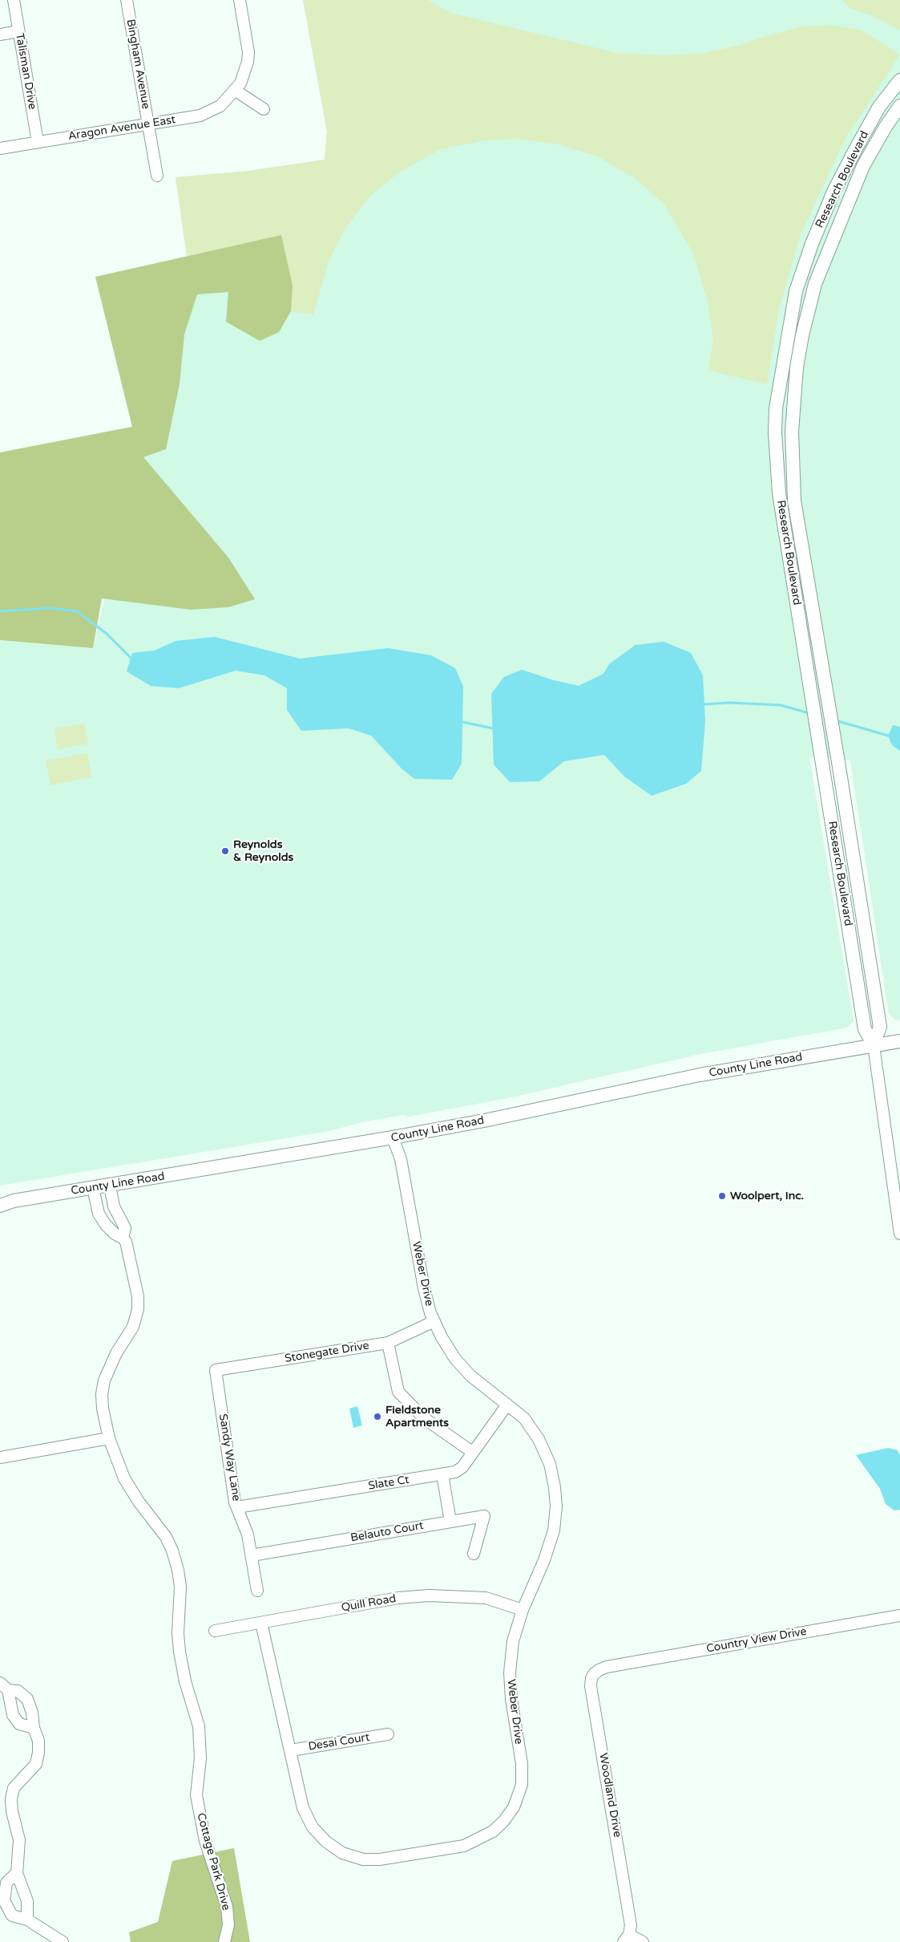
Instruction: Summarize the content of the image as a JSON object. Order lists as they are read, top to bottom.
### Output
{
  "streets": {
    "main road": ["Research Boulevard", "County Line Road"],
    "street": [
      "Bingham Avenue",
      "Talisman Drive",
      "Aragon Avenue East",
      "Weber Drive",
      "Stonegate Drive",
      "Sandy Way Lane",
      "Slate Ct",
      "Belauto Court",
      "Quill Road",
      "Country View Drive",
      "Desai Court",
      "Woodland Drive",
      "Cottage Park Drive"
    ]
  },
  "crossings": [
    ["Bingham Avenue", "Aragon Avenue East"],
    ["Talisman Drive", "Aragon Avenue East"],
    ["Research Boulevard", "County Line Road"],
    ["County Line Road", "Weber Drive"],
    ["County Line Road", "Cottage Park Drive"],
    ["Weber Drive", "Stonegate Drive"],
    ["Weber Drive", "Slate Ct"],
    ["Weber Drive", "Quill Road"],
    ["Weber Drive", "Desai Court"],
    ["Stonegate Drive", "Sandy Way Lane"],
    ["Sandy Way Lane", "Slate Ct"],
    ["Sandy Way Lane", "Belauto Court"],
    ["Country View Drive", "Woodland Drive"]
  ],
  "places": ["Reynolds & Reynolds", "Woolpert, Inc.", "Fieldstone Apartments"]
}
